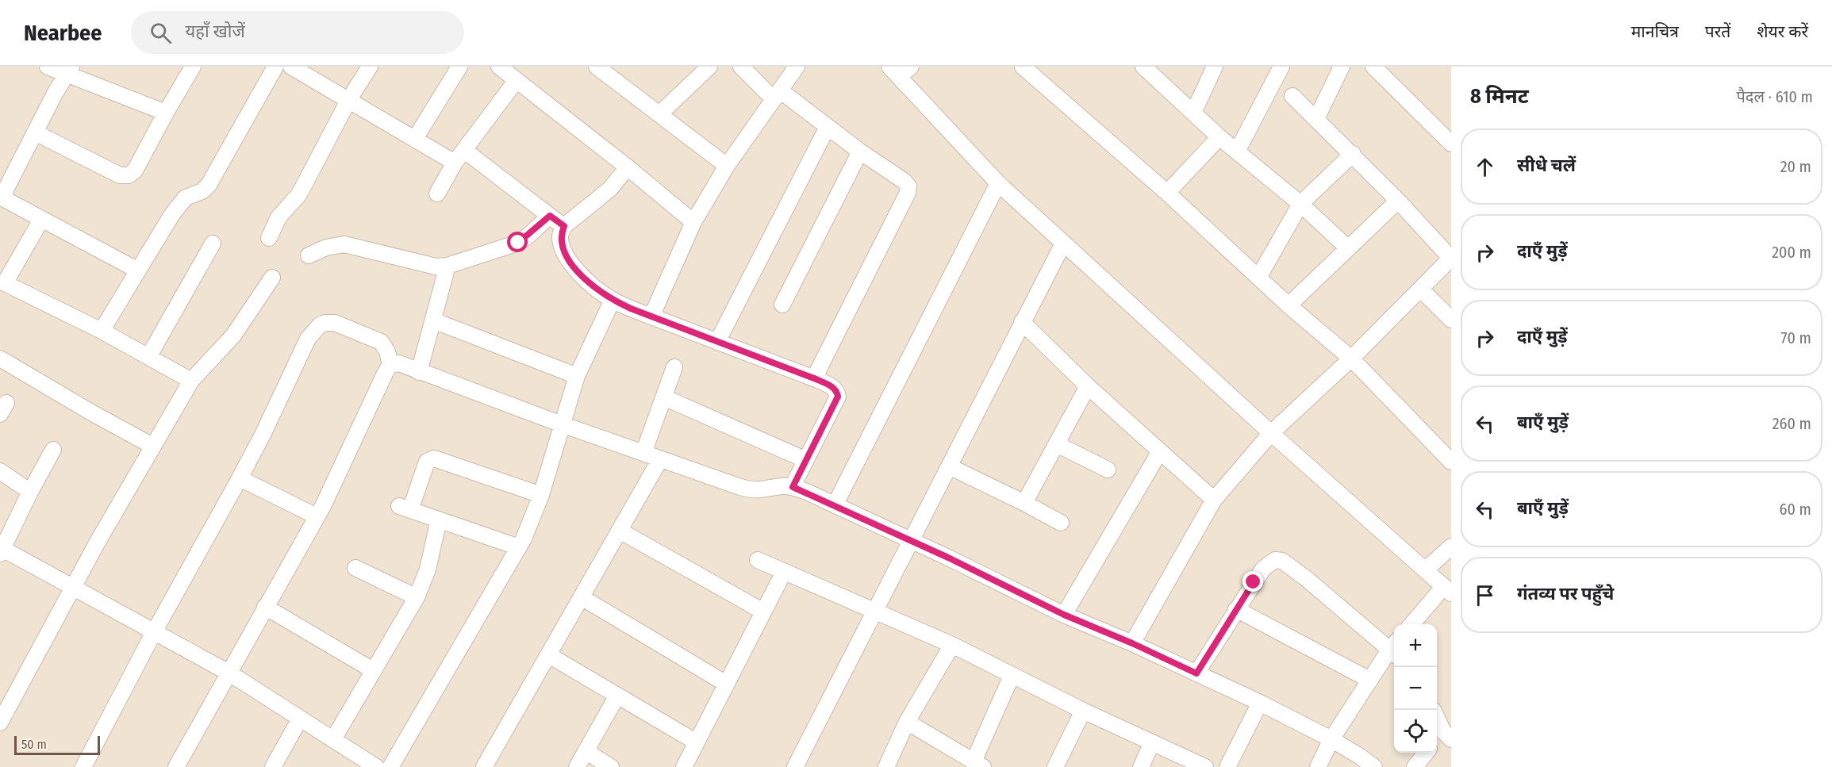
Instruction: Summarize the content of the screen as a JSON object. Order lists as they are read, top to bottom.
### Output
{
  "scale_bar": "50 m",
  "page": {
    "header": "Nearbee",
    "search": "यहाँ खोजें",
    "nav": ["मानचित्र", "परतें", "शेयर करें"],
    "heading": ["8 मिनट", "पैदल · 610 m"],
    "list": [
      ["सीधे चलें", "20 m"],
      ["दाएँ मुड़ें", "200 m"],
      ["दाएँ मुड़ें", "70 m"],
      ["बाएँ मुड़ें", "260 m"],
      ["बाएँ मुड़ें", "60 m"],
      "गंतव्य पर पहुँचे"
    ],
    "map_buttons": ["+", "−"],
    "scale": "50 m"
  }
}
